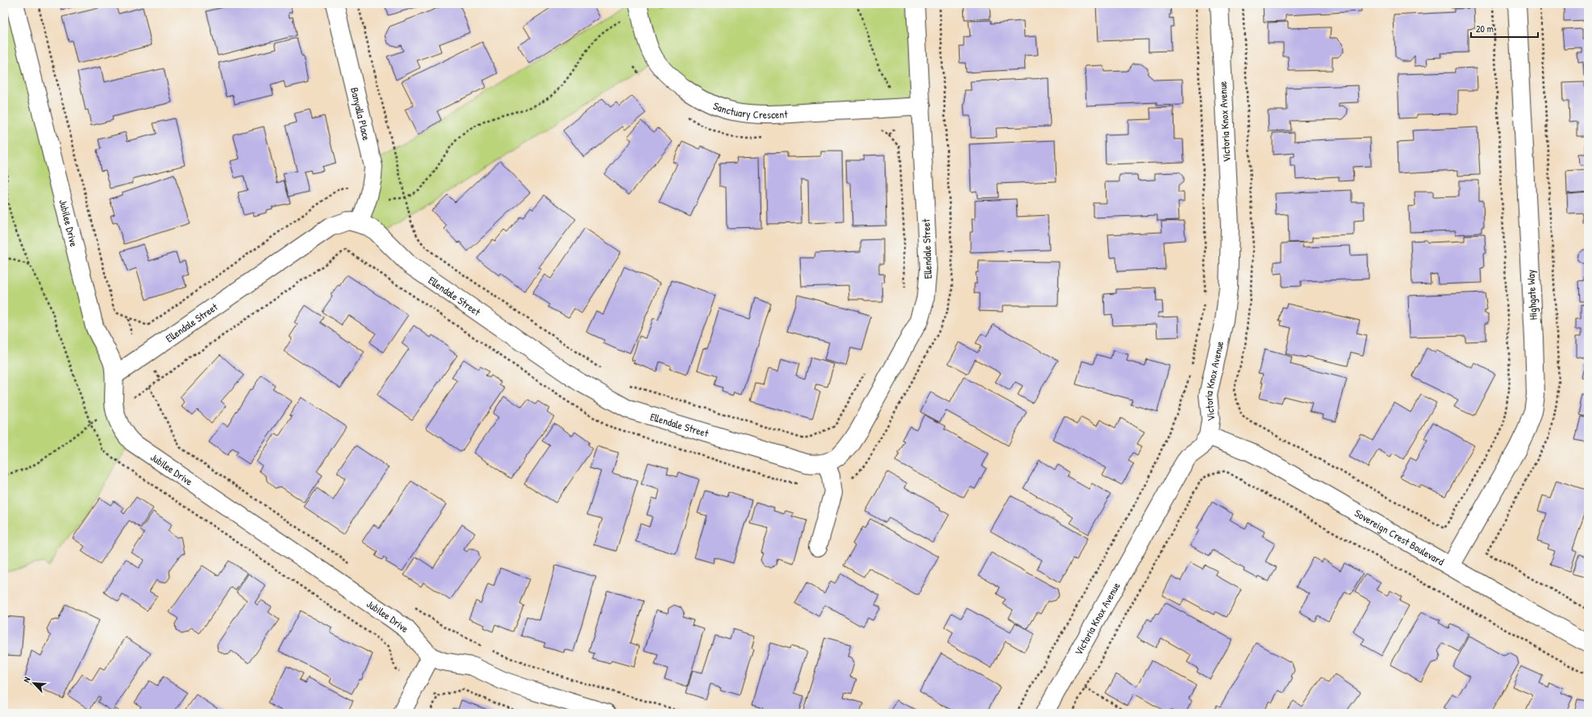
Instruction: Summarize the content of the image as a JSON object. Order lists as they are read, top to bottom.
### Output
{
  "streets": {
    "street": [
      "Sanctuary Crescent",
      "Banyalla Place",
      "Victoria Knox Avenue",
      "Jubilee Drive",
      "Ellendale Street",
      "Highgate Way",
      "Sovereign Crest Boulevard"
    ]
  },
  "crossings": [
    ["Sanctuary Crescent", "Ellendale Street"],
    ["Banyalla Place", "Ellendale Street"],
    ["Victoria Knox Avenue", "Sovereign Crest Boulevard"],
    ["Jubilee Drive", "Ellendale Street"],
    ["Highgate Way", "Sovereign Crest Boulevard"]
  ],
  "scale_bar": "20 m",
  "north": "top left"
}
